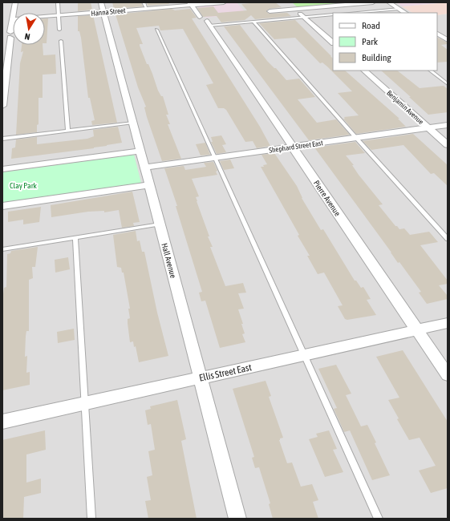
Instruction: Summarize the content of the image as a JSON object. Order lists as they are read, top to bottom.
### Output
{
  "streets": {
    "street": [
      "Hanna Street",
      "Benjamin Avenue",
      "Shephard Street East",
      "Pierre Avenue",
      "Hall Avenue",
      "Ellis Street East"
    ]
  },
  "crossings": [
    ["Hanna Street", "Pierre Avenue"],
    ["Hanna Street", "Hall Avenue"],
    ["Benjamin Avenue", "Shephard Street East"],
    ["Shephard Street East", "Pierre Avenue"],
    ["Shephard Street East", "Hall Avenue"],
    ["Pierre Avenue", "Ellis Street East"],
    ["Hall Avenue", "Ellis Street East"]
  ],
  "parks": ["Clay Park"],
  "legend": ["Road", "Park", "Building"],
  "north": "bottom"
}
